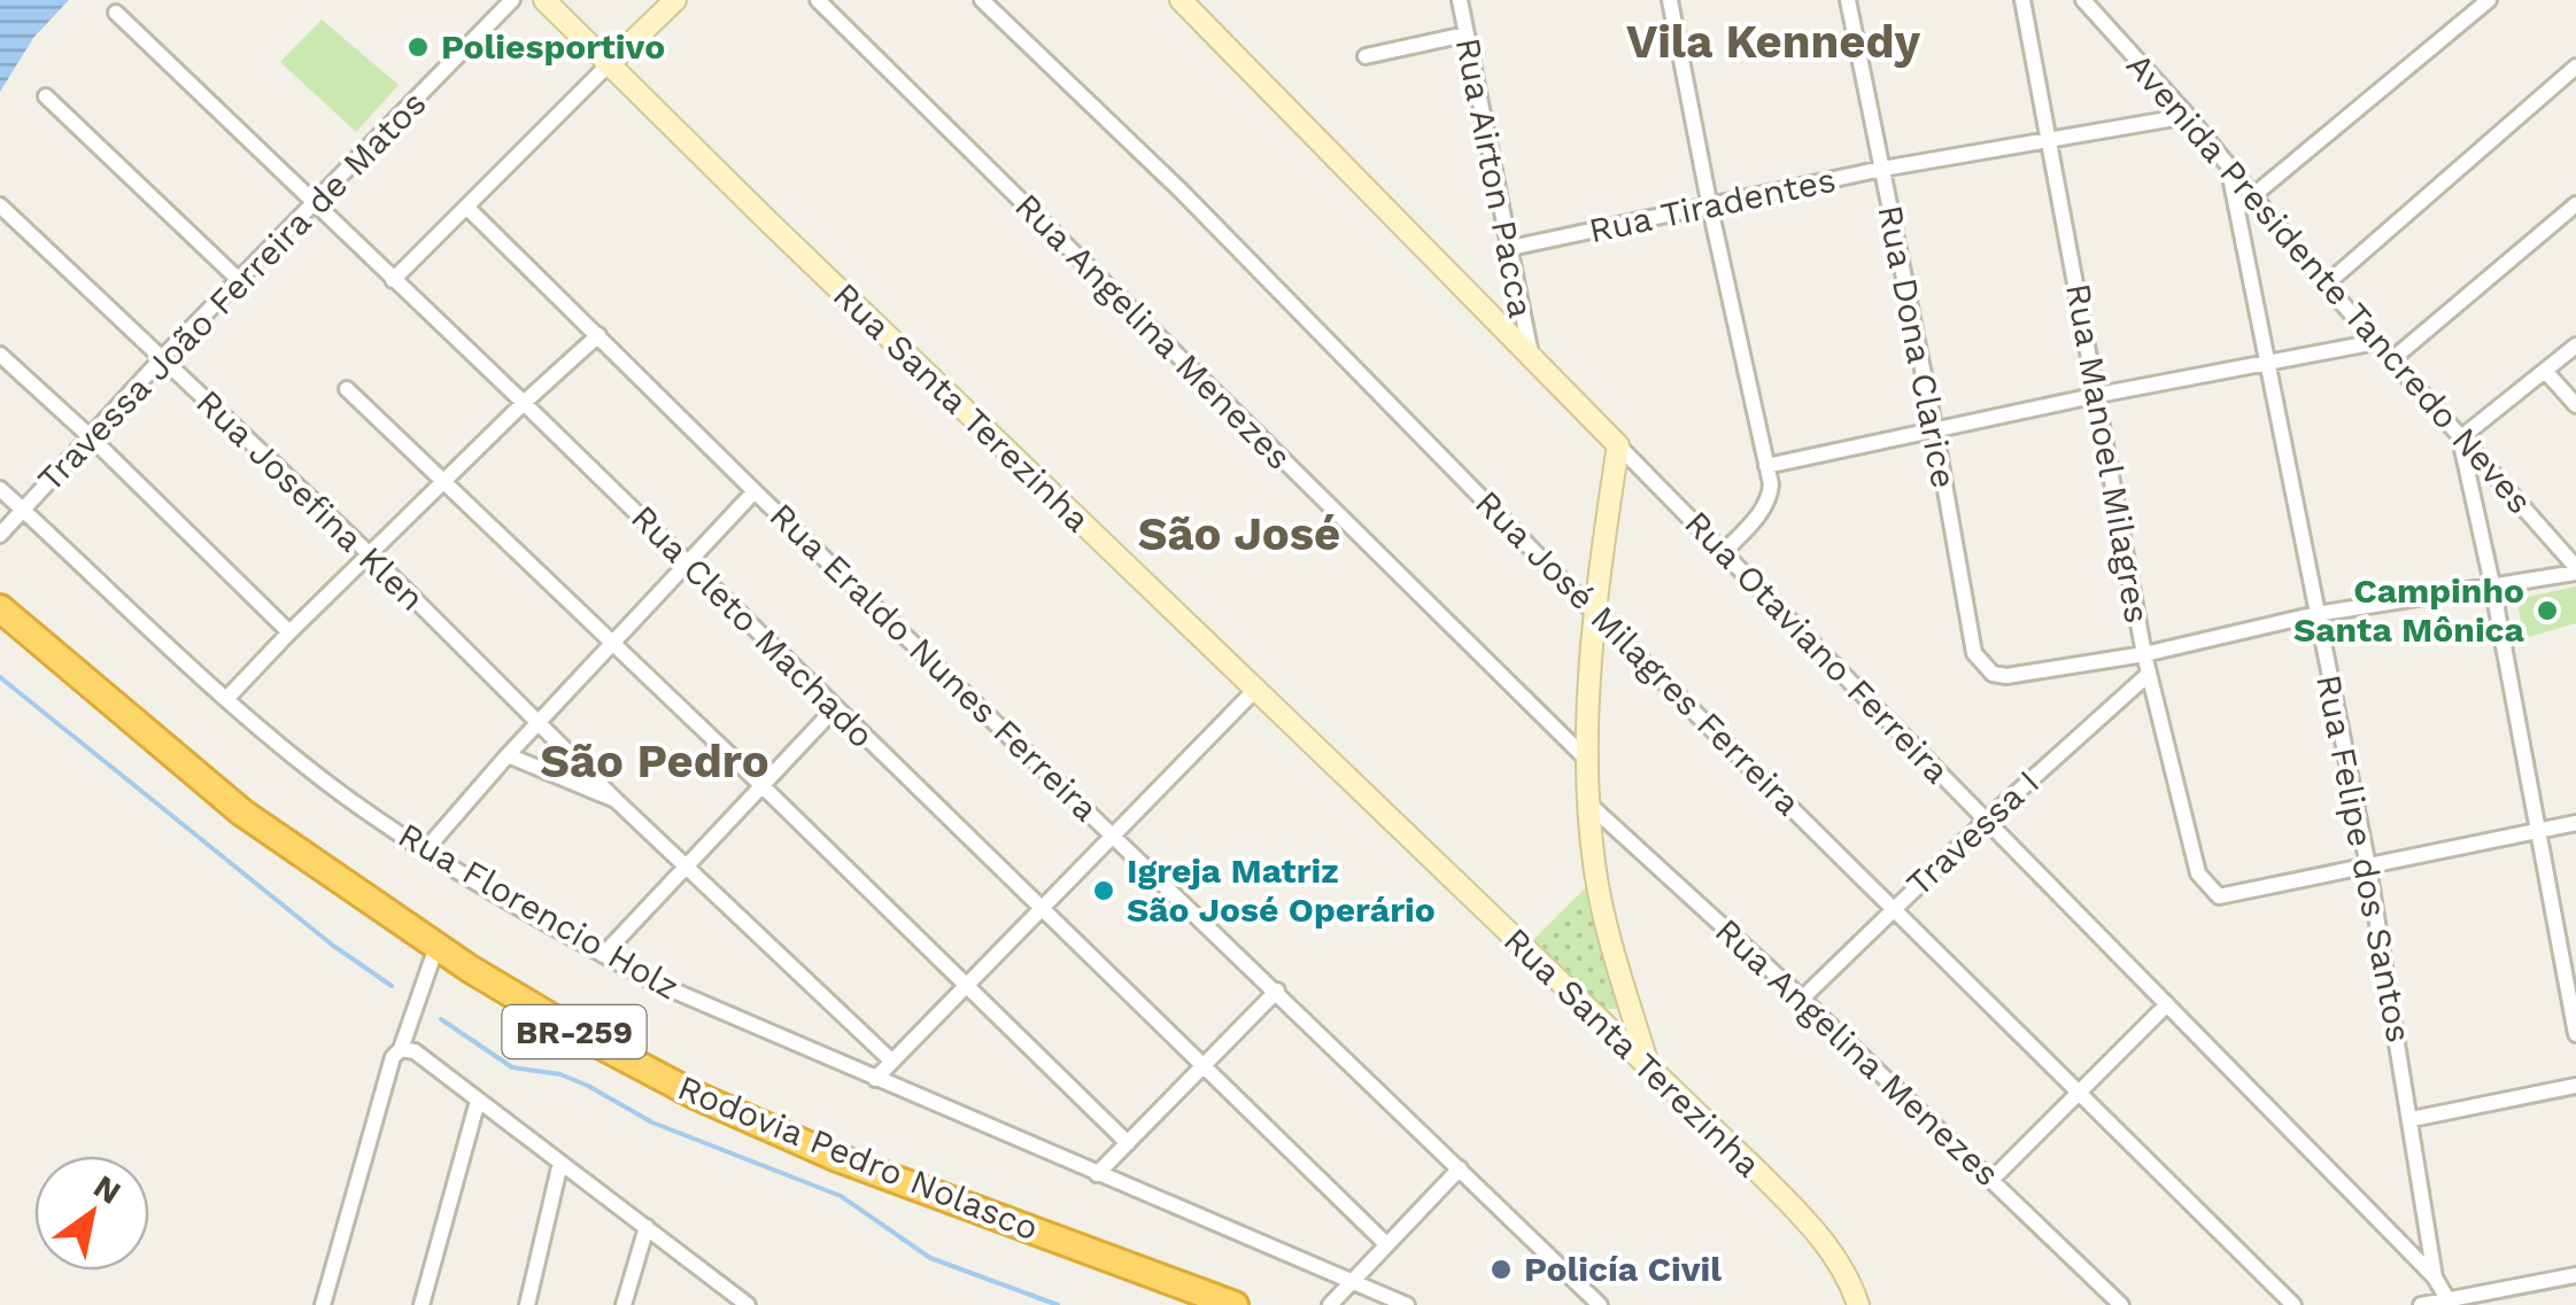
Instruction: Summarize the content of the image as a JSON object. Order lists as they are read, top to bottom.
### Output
{
  "streets": {
    "highway": ["BR-259", "Rodovia Pedro Nolasco"],
    "street": [
      "Rua Airton Pacca",
      "Rua Tiradentes",
      "Avenida Presidente Tancredo Neves",
      "Travessa João Ferreira de Matos",
      "Rua Angelina Menezes",
      "Rua Dona Clarice",
      "Rua Santa Terezinha",
      "Rua Manoel Milagres",
      "Rua Josefina Klen",
      "Rua Cleto Machado",
      "Rua Otaviano Ferreira",
      "Rua José Milagres Ferreira",
      "Rua Eraldo Nunes Ferreira",
      "Travessa I",
      "Rua Felipe dos Santos",
      "Rua Florencio Holz"
    ]
  },
  "crossings": [
    ["Rua Airton Pacca", "Rua Tiradentes"],
    ["Rua Airton Pacca", "Rua Otaviano Ferreira"],
    ["Rua Tiradentes", "Avenida Presidente Tancredo Neves"],
    ["Rua Tiradentes", "Rua Dona Clarice"],
    ["Rua Tiradentes", "Rua Manoel Milagres"],
    ["Avenida Presidente Tancredo Neves", "Rua Felipe dos Santos"],
    ["Travessa João Ferreira de Matos", "Rua Josefina Klen"],
    ["Travessa João Ferreira de Matos", "Rua Cleto Machado"],
    ["Travessa João Ferreira de Matos", "Rua Florencio Holz"],
    ["Rua Angelina Menezes", "Travessa I"],
    ["Rua Dona Clarice", "Rua Manoel Milagres"],
    ["Rua Manoel Milagres", "Travessa I"],
    ["Rua Manoel Milagres", "Rua Felipe dos Santos"],
    ["Rua Otaviano Ferreira", "Travessa I"],
    ["Rua Otaviano Ferreira", "Rua Felipe dos Santos"],
    ["Rua José Milagres Ferreira", "Travessa I"]
  ],
  "districts": ["Vila Kennedy", "São José", "São Pedro"],
  "places": [
    "Poliesportivo",
    "Campinho Santa Mônica",
    "Igreja Matriz São José Operário",
    "Policía Civil"
  ],
  "north": "top right"
}
